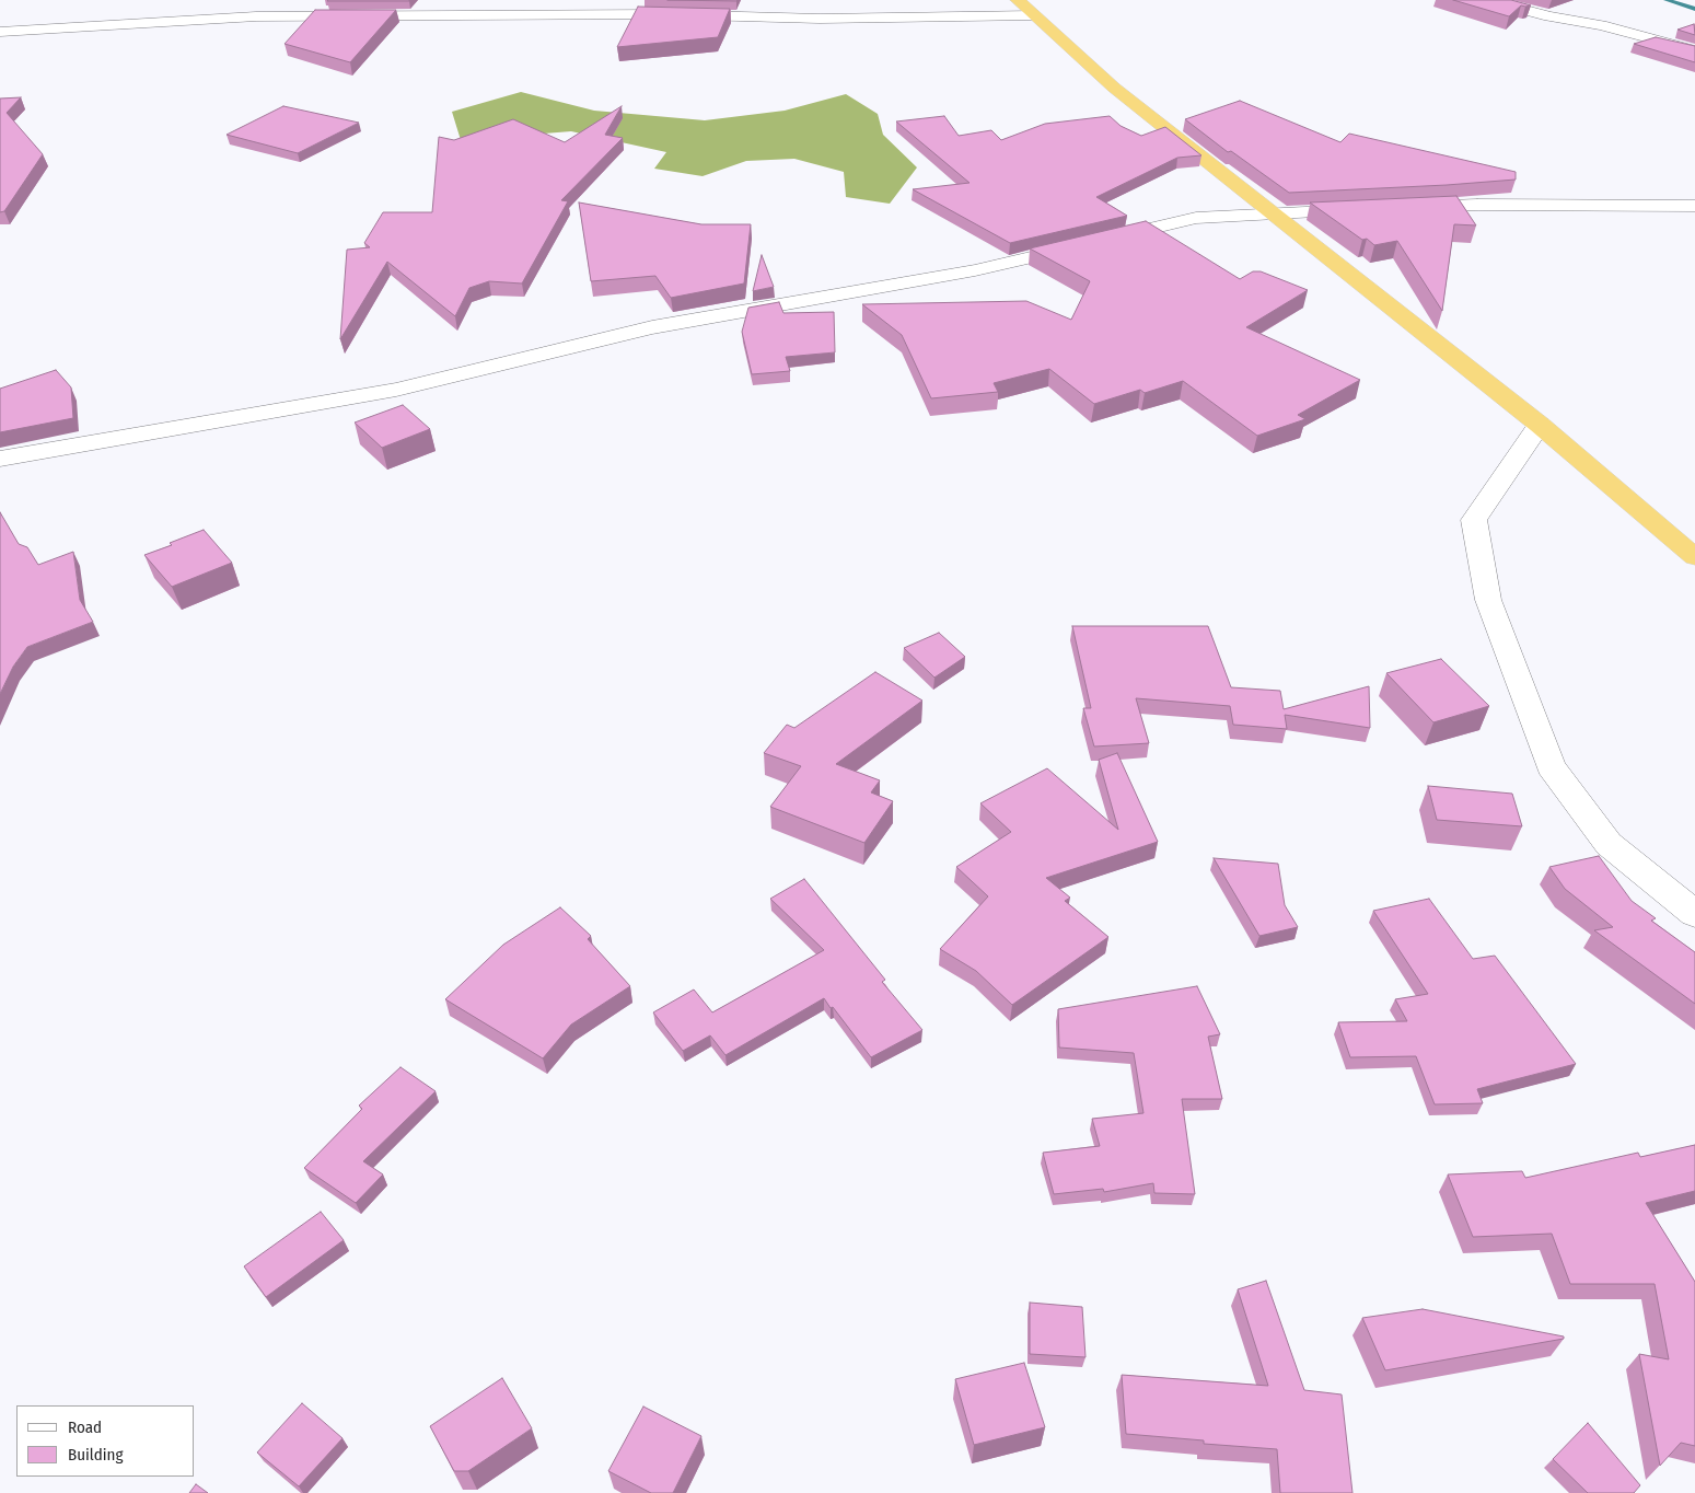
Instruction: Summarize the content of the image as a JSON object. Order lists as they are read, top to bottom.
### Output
{
  "legend": ["Road", "Building"]
}
